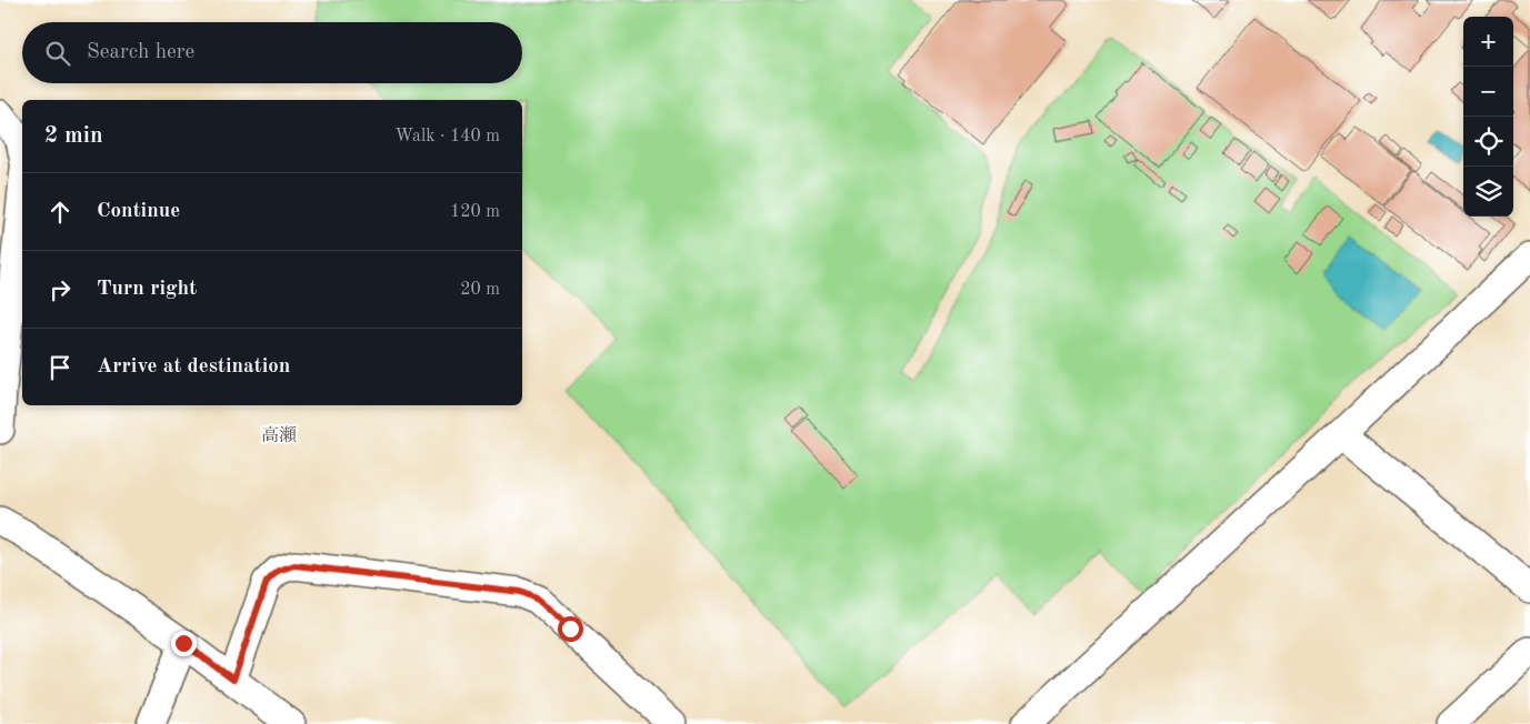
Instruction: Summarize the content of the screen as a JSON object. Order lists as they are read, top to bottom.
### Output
{
  "districts": ["高瀬"],
  "page": {
    "map_buttons": ["+", "−"],
    "search": "Search here",
    "heading": ["2 min", "Walk · 140 m"],
    "list": [
      ["Continue", "120 m"],
      ["Turn right", "20 m"],
      "Arrive at destination"
    ]
  }
}
